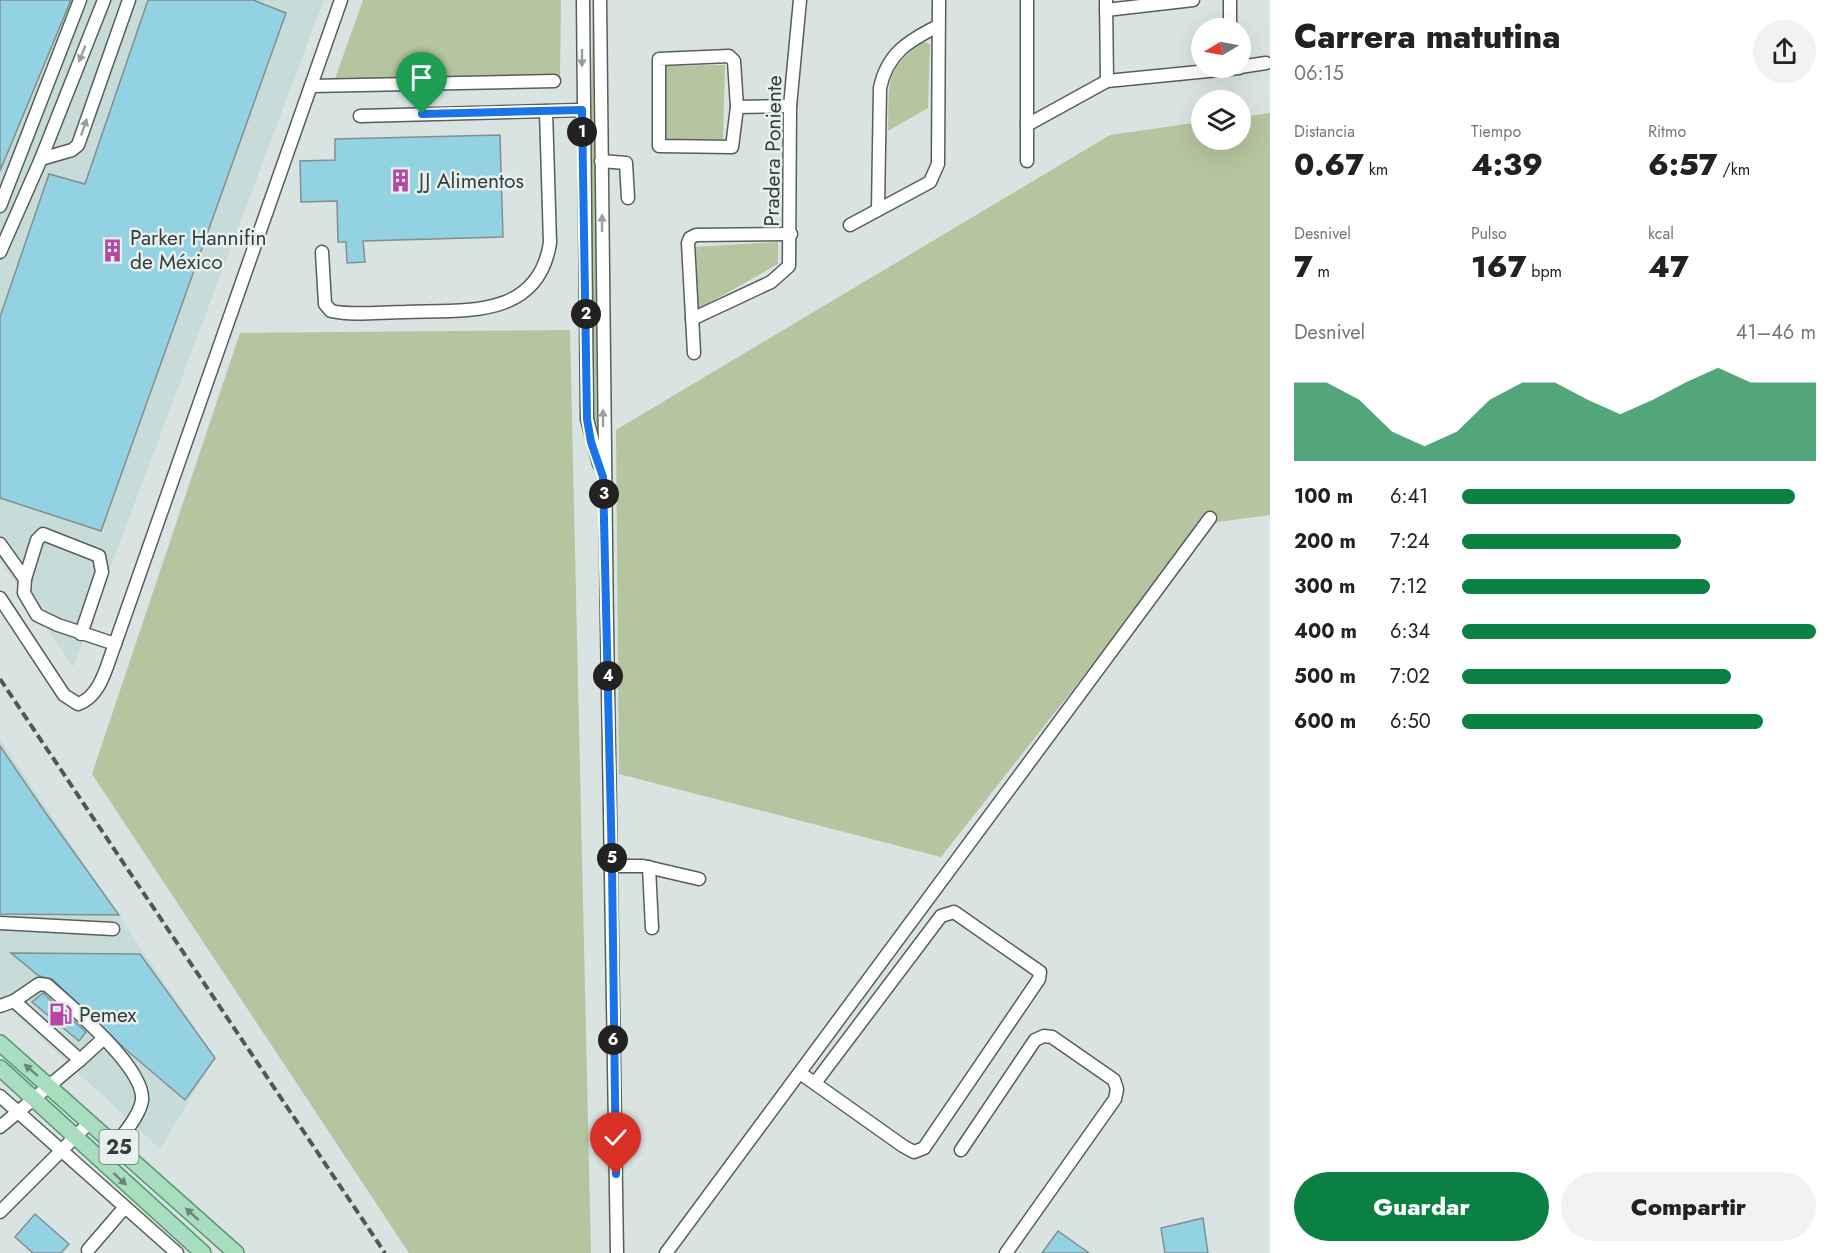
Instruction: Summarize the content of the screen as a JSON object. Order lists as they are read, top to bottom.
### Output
{
  "streets": {
    "main road": ["25"],
    "street": ["Pradera Poniente"]
  },
  "places": {
    "building": ["JJ Alimentos", "Parker Hannifin de México"],
    "fuel station": ["Pemex"]
  },
  "north": "left",
  "page": {
    "heading": ["Carrera matutina", "06:15"],
    "stats": [
      ["Distancia", "0.67 km"],
      ["Tiempo", "4:39"],
      ["Ritmo", "6:57 /km"],
      ["Desnivel", "7 m"],
      ["Pulso", "167 bpm"],
      ["kcal", "47"]
    ],
    "pins": [
      "1",
      "2",
      "3",
      "4",
      "5",
      "6"
    ],
    "chart": ["Desnivel", "41–46 m"],
    "list": [
      {
        "name": "100 m",
        "note": "6:41"
      },
      {
        "name": "200 m",
        "note": "7:24"
      },
      {
        "name": "300 m",
        "note": "7:12"
      },
      {
        "name": "400 m",
        "note": "6:34"
      },
      {
        "name": "500 m",
        "note": "7:02"
      },
      {
        "name": "600 m",
        "note": "6:50"
      }
    ],
    "buttons": ["Guardar", "Compartir"]
  }
}
